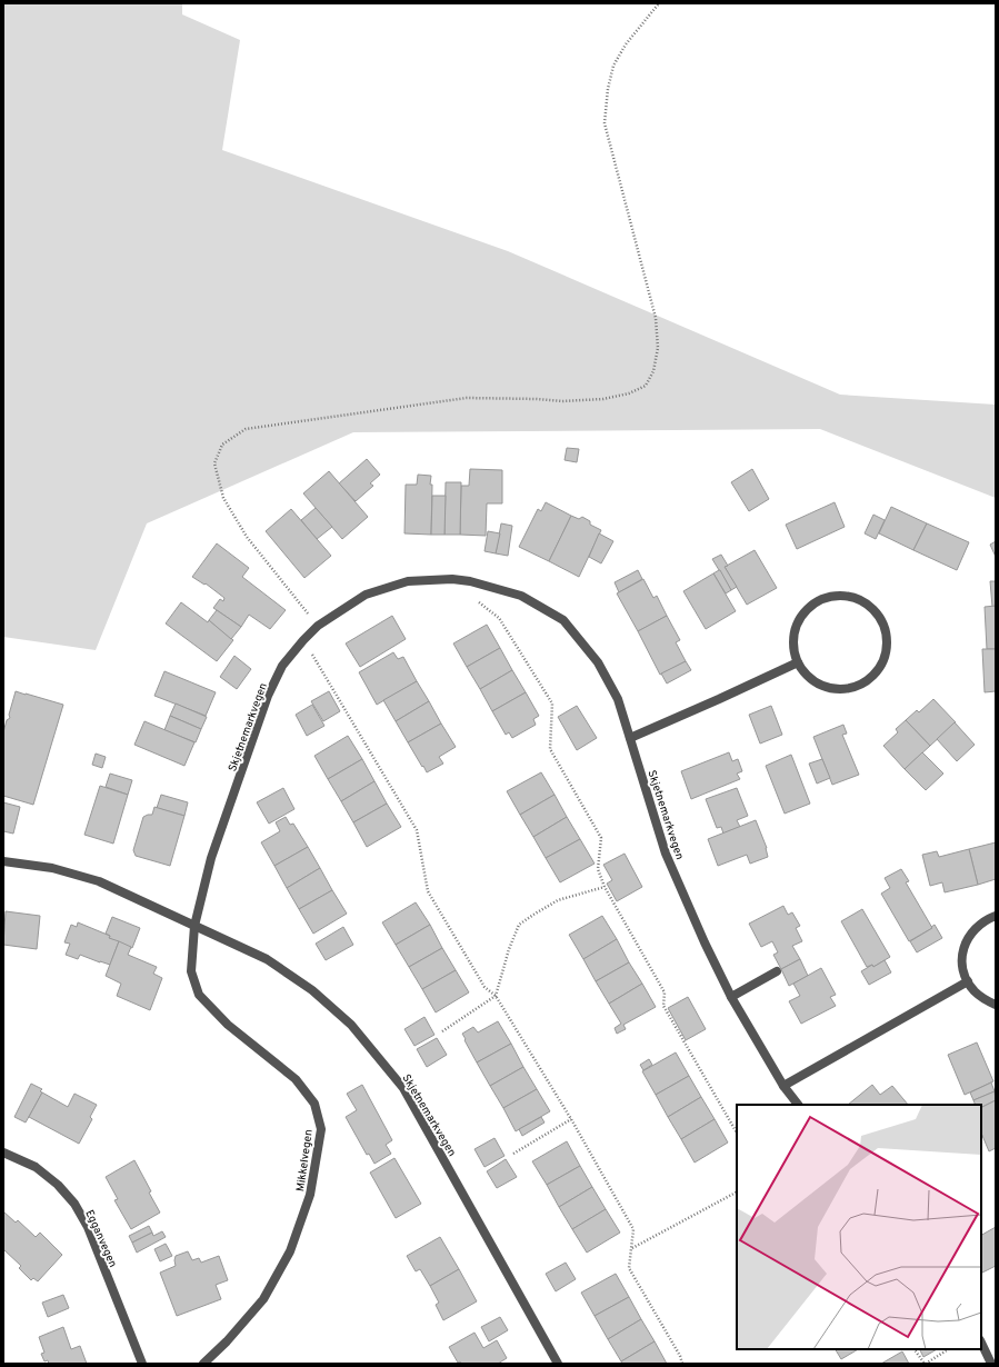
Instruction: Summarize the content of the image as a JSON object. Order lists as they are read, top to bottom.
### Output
{
  "streets": {
    "street": ["Skjetnemarkvegen", "Mikkelvegen", "Egganvegen"]
  },
  "crossings": [
    ["Skjetnemarkvegen", "Mikkelvegen"]
  ]
}
